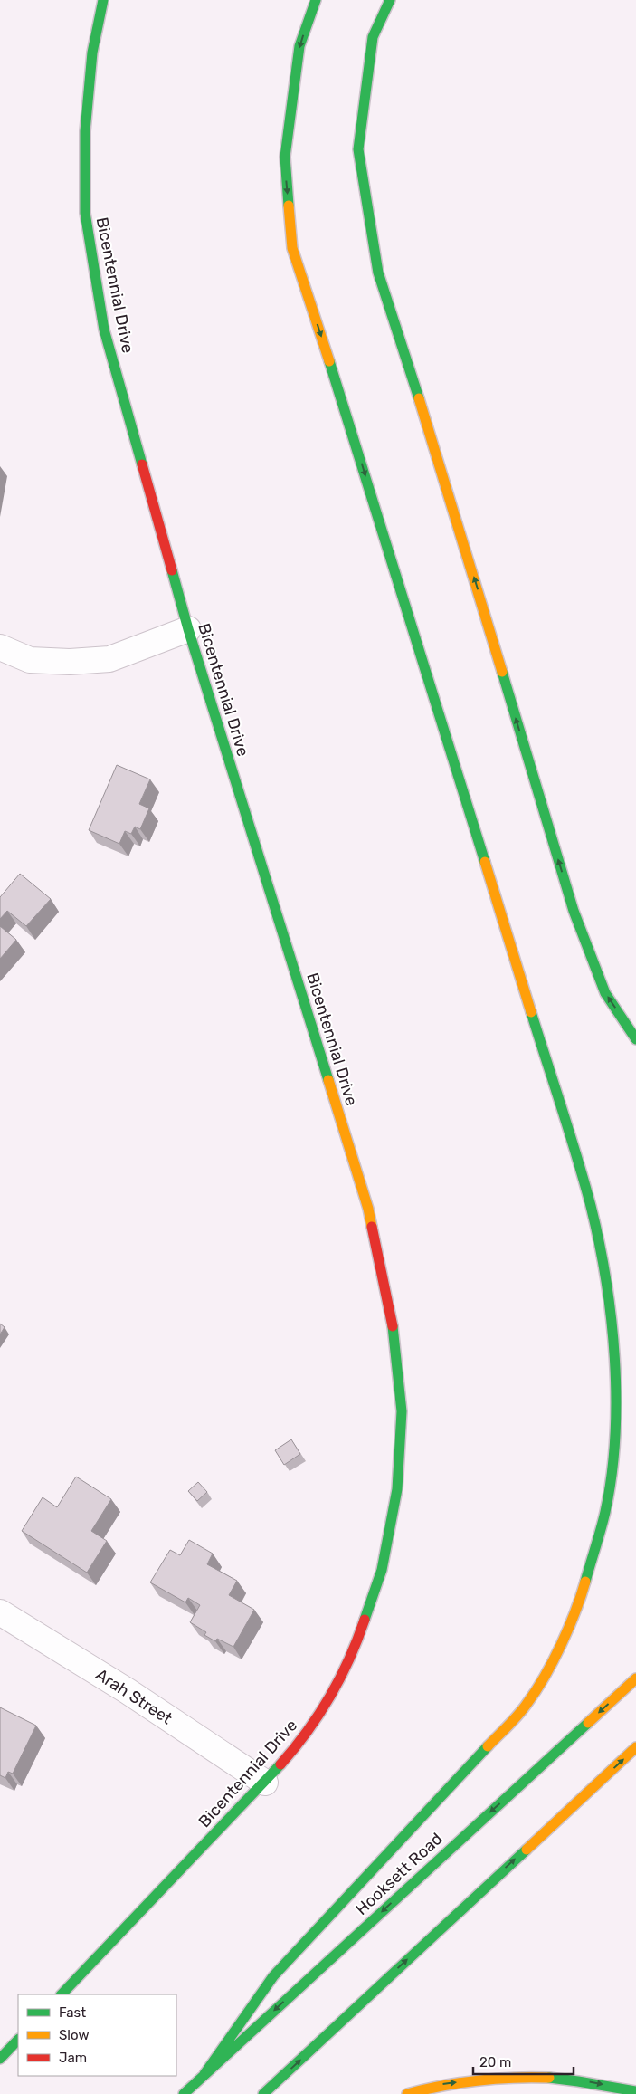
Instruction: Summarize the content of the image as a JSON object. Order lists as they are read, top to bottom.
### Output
{
  "streets": {
    "main road": ["Bicentennial Drive", "Hooksett Road"],
    "street": ["Arah Street"]
  },
  "crossings": [
    ["Bicentennial Drive", "Arah Street"]
  ],
  "legend": ["Fast", "Slow", "Jam"],
  "scale_bar": "20 m"
}
